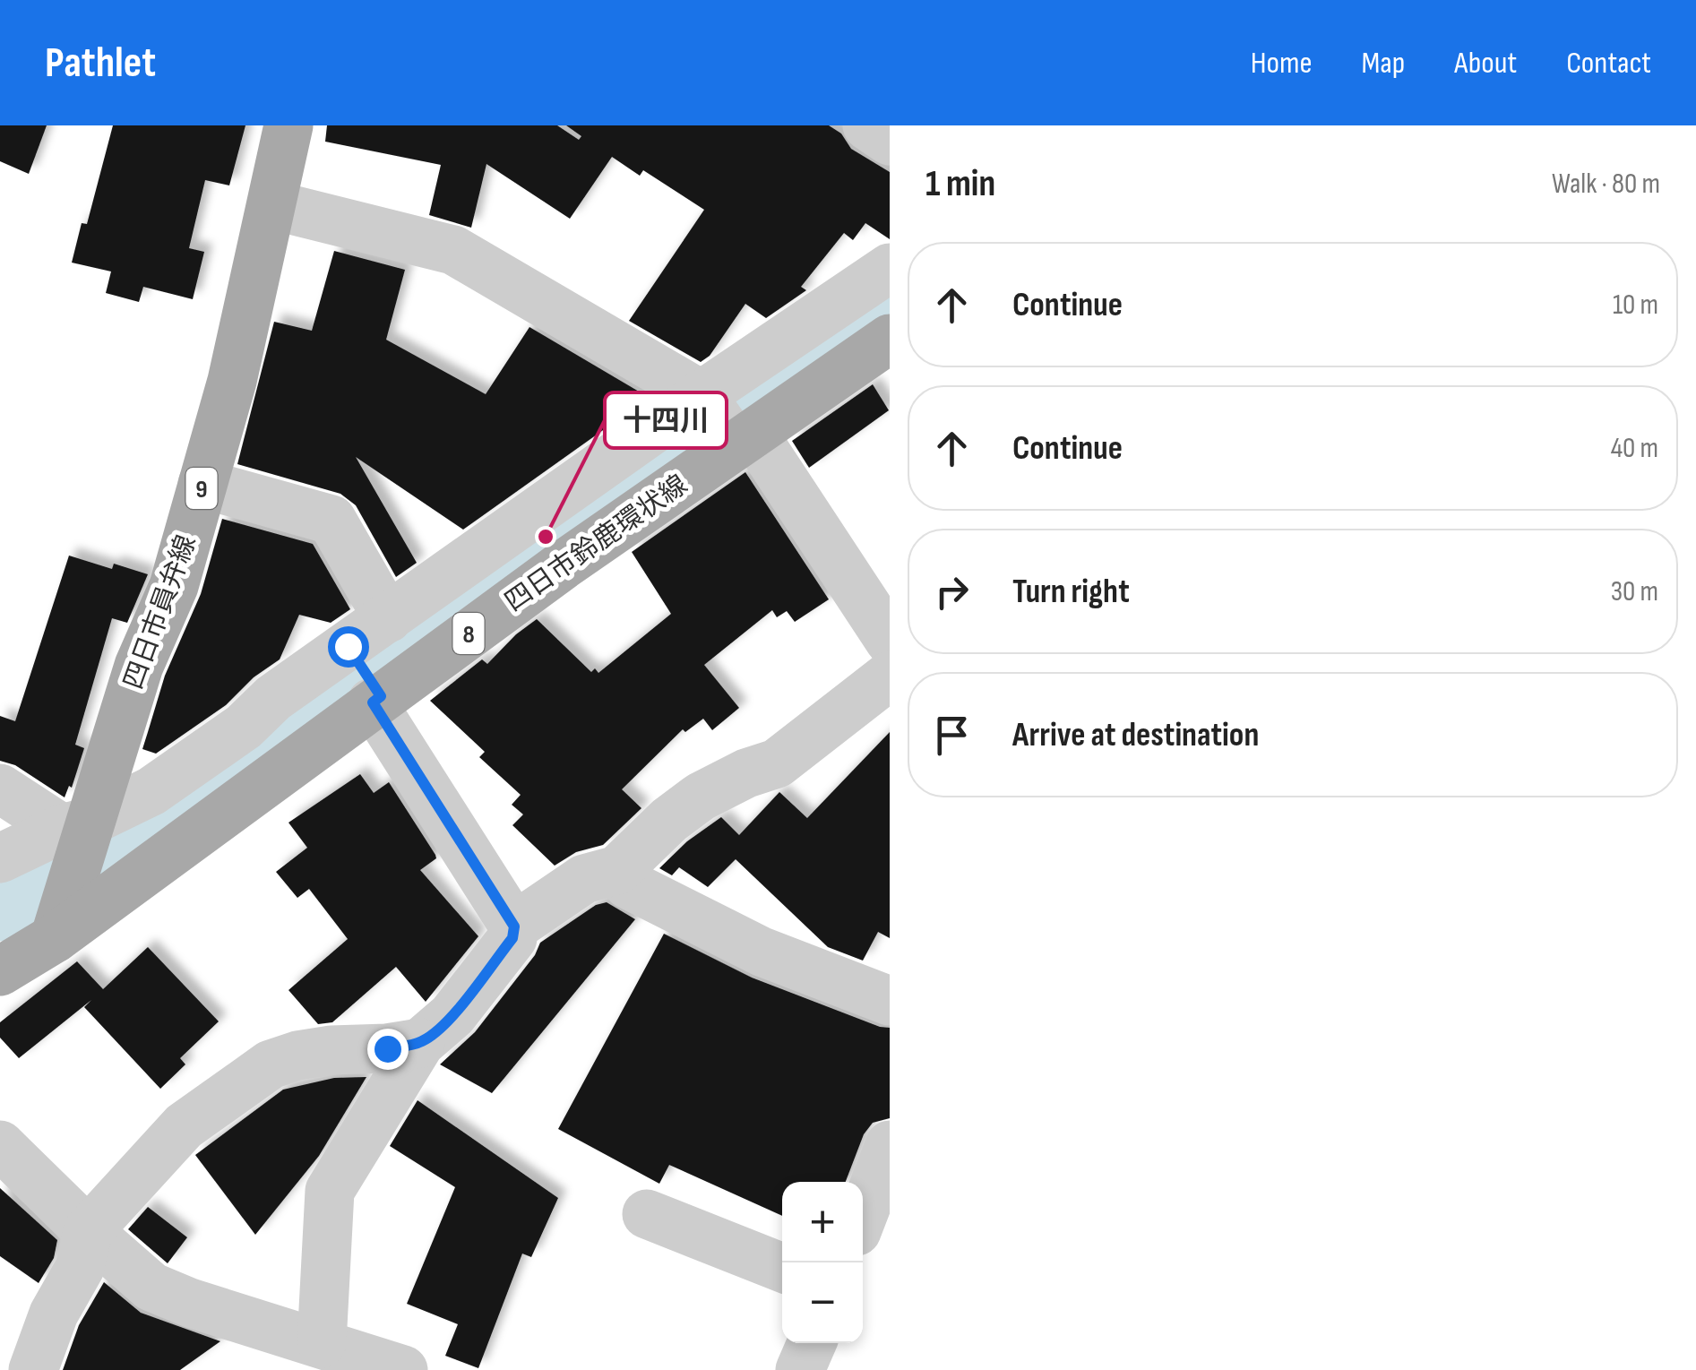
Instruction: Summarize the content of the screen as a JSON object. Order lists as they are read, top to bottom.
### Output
{
  "streets": {
    "main road": [
      "9",
      "四日市鈴鹿環状線",
      "四日市員弁線",
      "8"
    ]
  },
  "crossings": [
    ["四日市鈴鹿環状線", "四日市員弁線"]
  ],
  "places": ["十四川"],
  "page": {
    "header": "Pathlet",
    "nav": [
      "Home",
      "Map",
      "About",
      "Contact"
    ],
    "heading": ["1 min", "Walk · 80 m"],
    "list": [
      ["Continue", "10 m"],
      ["Continue", "40 m"],
      ["Turn right", "30 m"],
      "Arrive at destination"
    ],
    "map_buttons": ["+", "−"]
  }
}
